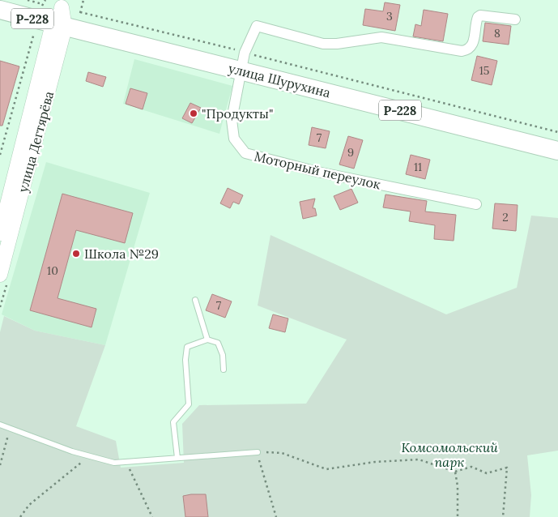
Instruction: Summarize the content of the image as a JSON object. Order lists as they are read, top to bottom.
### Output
{
  "streets": {
    "highway": ["Р-228", "улица Шурухина"],
    "street": ["улица Дегтярёва", "Моторный переулок"]
  },
  "crossings": [
    ["улица Шурухина", "улица Дегтярёва"],
    ["улица Шурухина", "Моторный переулок"]
  ],
  "parks": ["Комсомольский парк"],
  "places": ["\"Продукты\"", "Школа №29"],
  "house_numbers": [
    "3",
    "8",
    "15",
    "7",
    "9",
    "11",
    "2",
    "10",
    "7"
  ]
}
